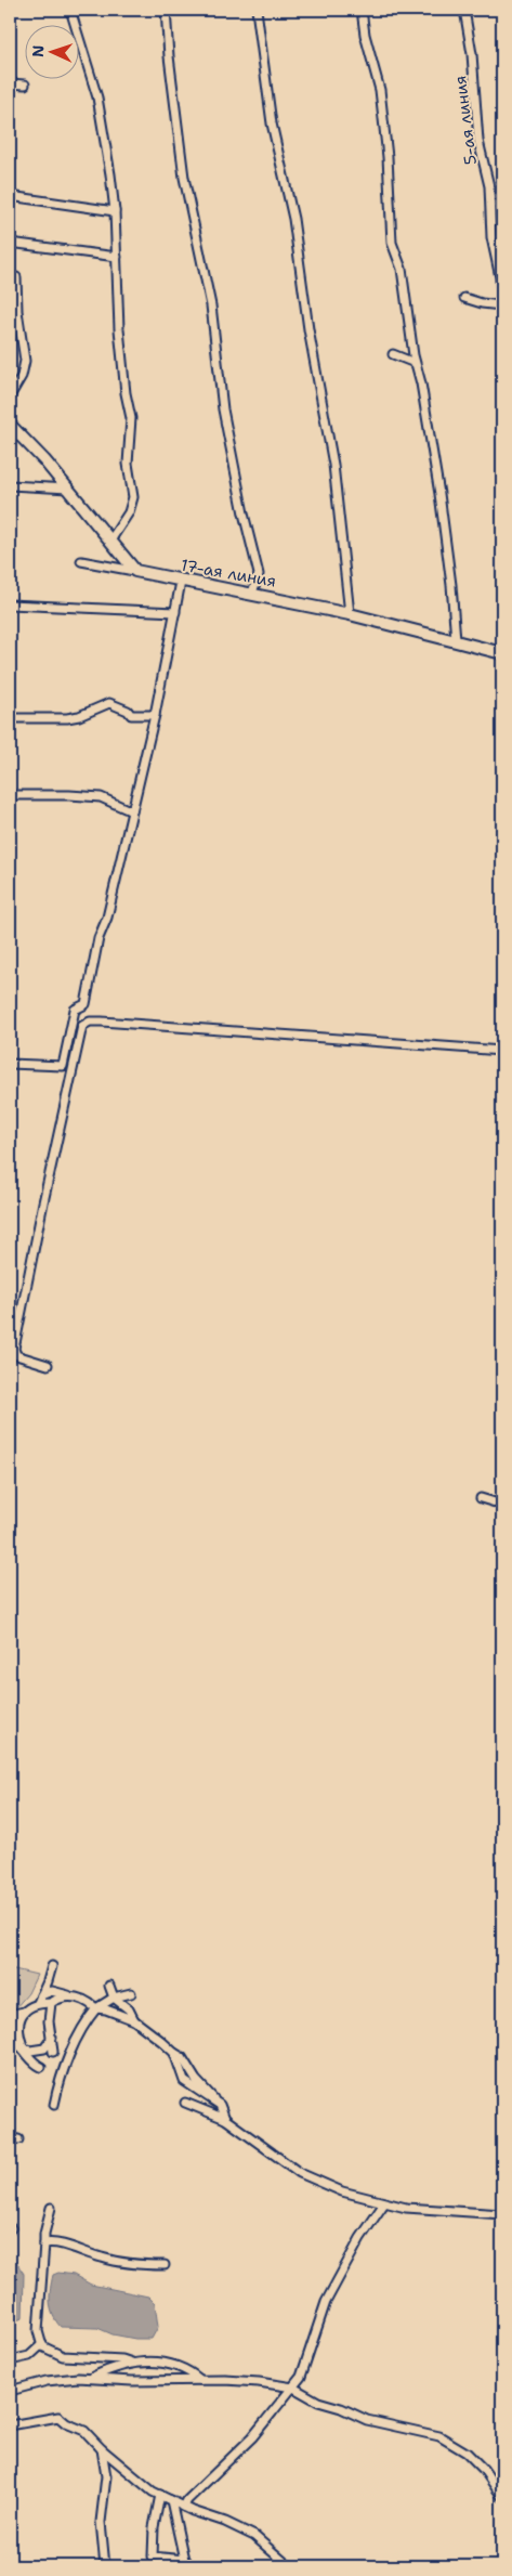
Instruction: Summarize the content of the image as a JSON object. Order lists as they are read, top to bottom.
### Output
{
  "streets": {
    "street": ["5-ая линия", "17-ая линия"]
  },
  "north": "left"
}
